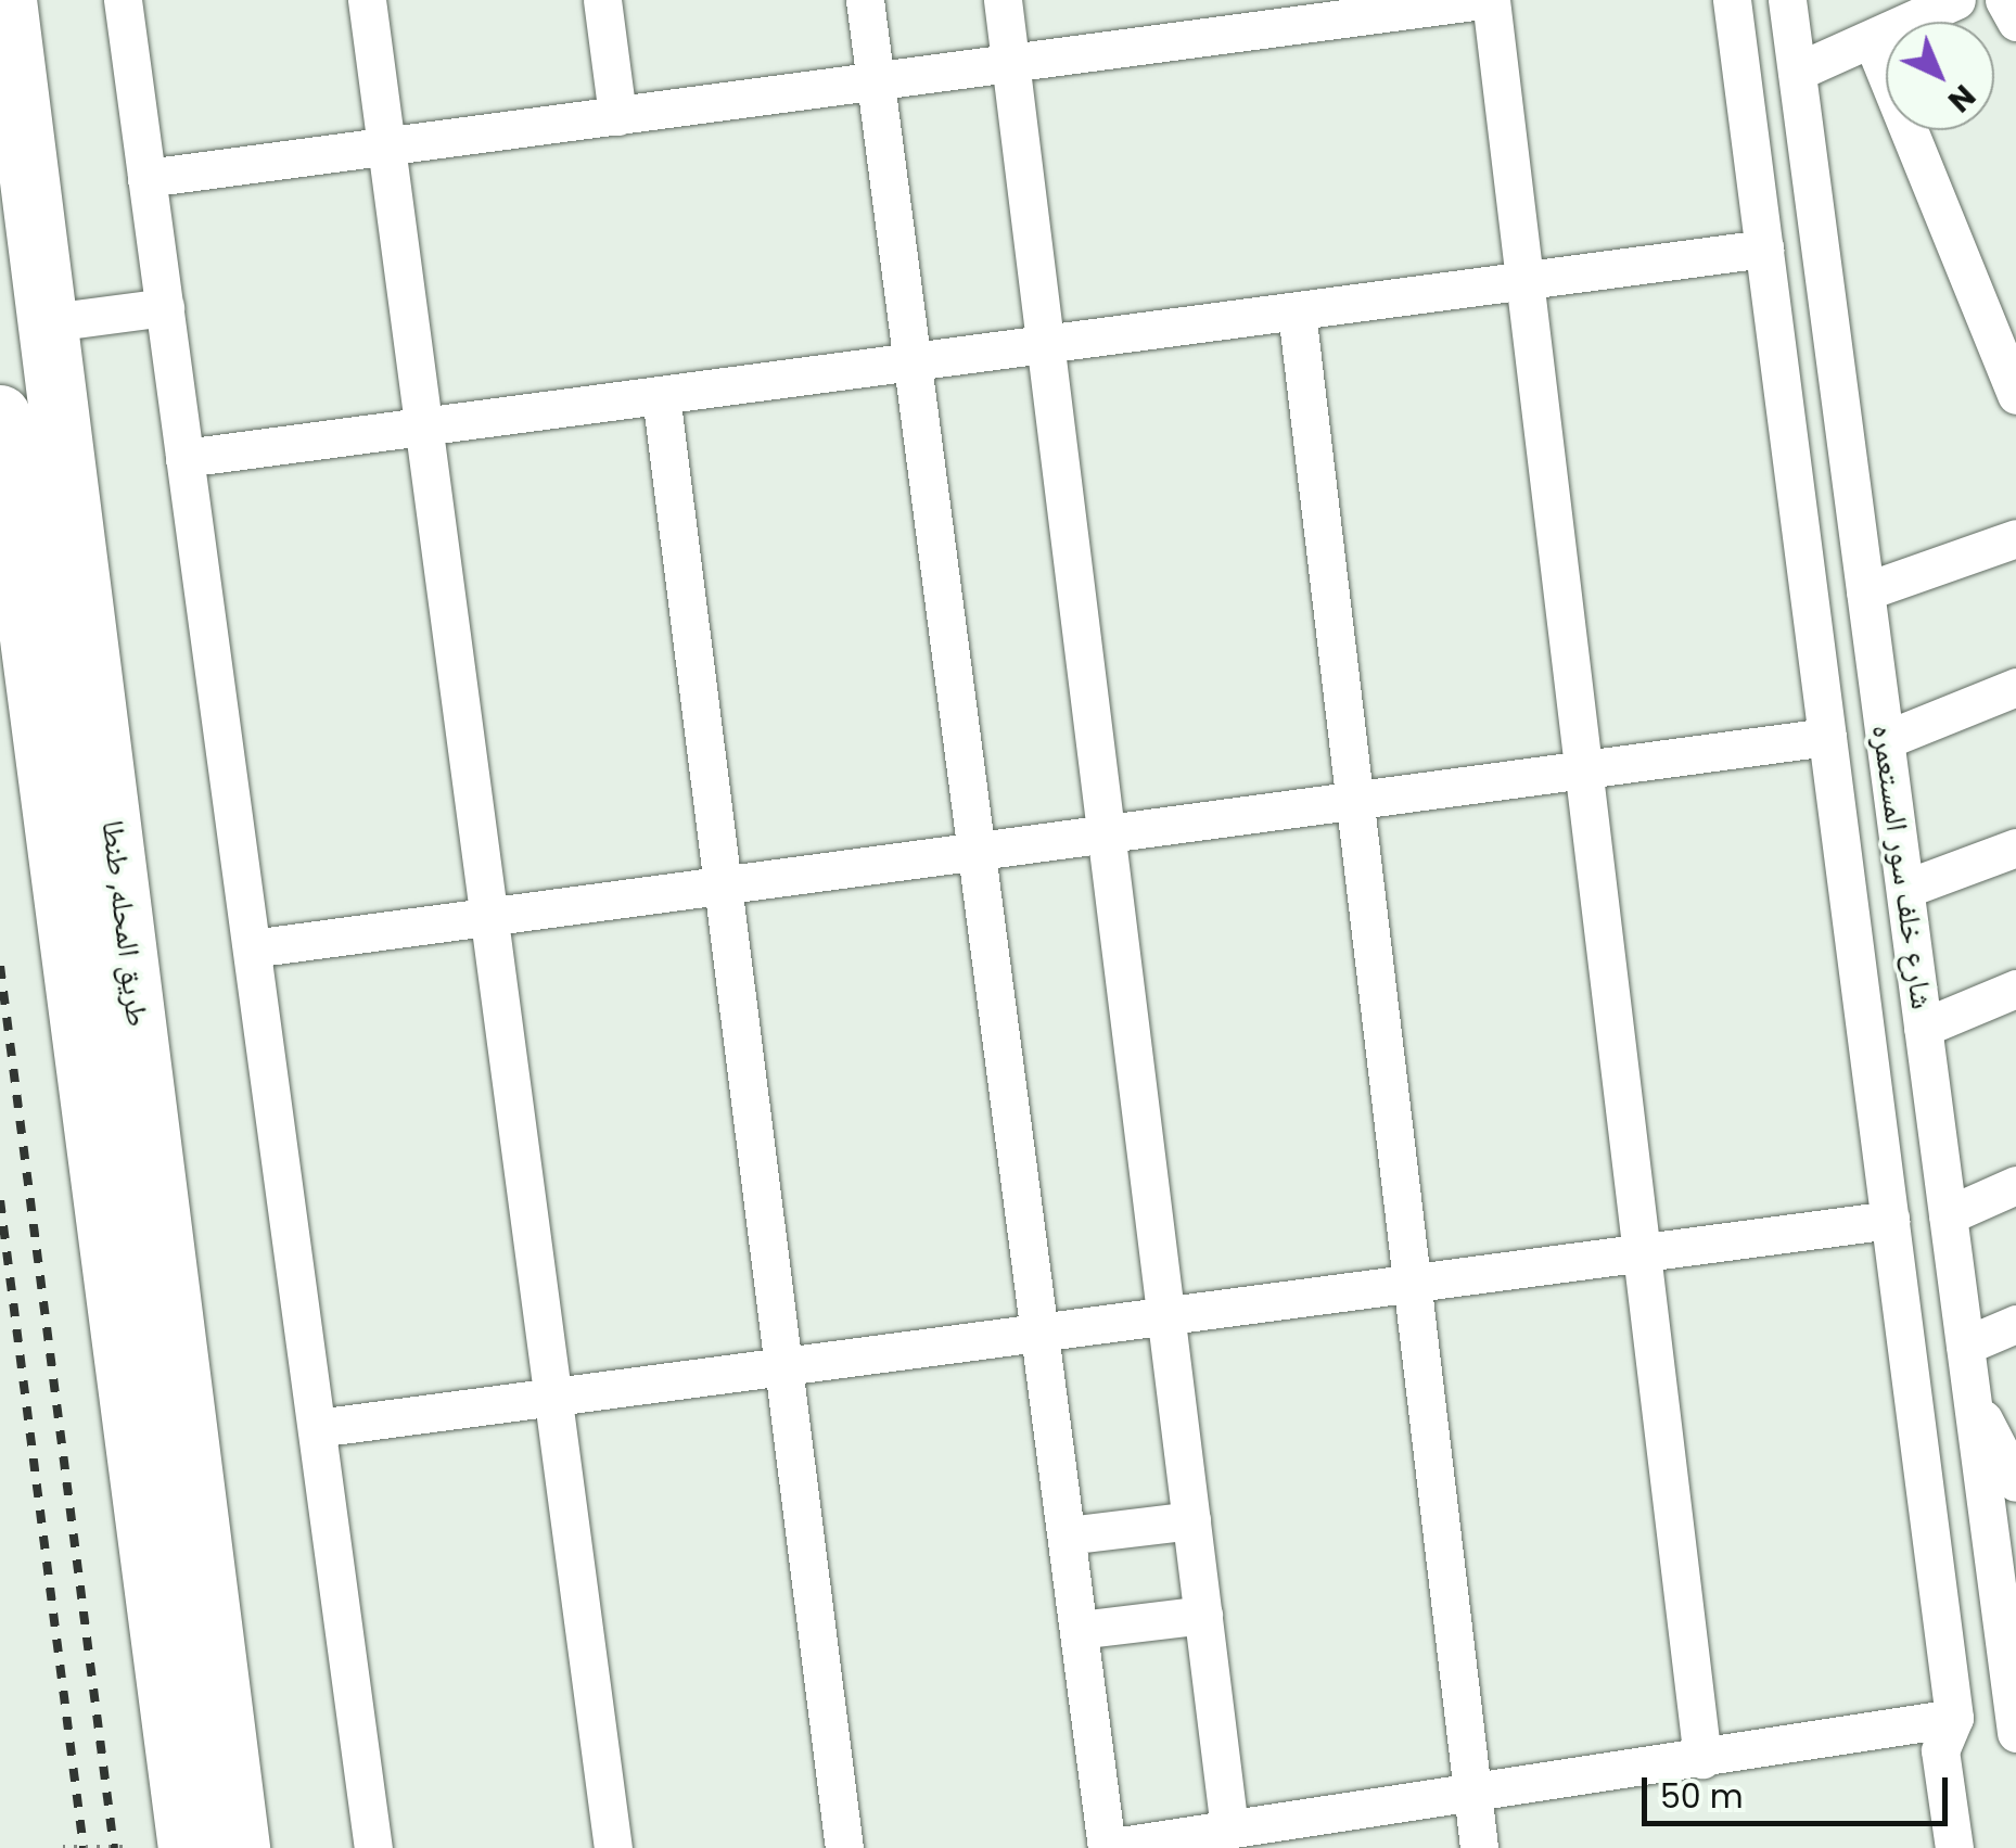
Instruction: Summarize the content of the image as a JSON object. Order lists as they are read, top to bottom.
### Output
{
  "streets": {
    "main road": ["طريق المحله, طنطا"],
    "street": ["شارع خلف سور المستعمره"]
  },
  "scale_bar": "50 m",
  "north": "bottom right"
}
